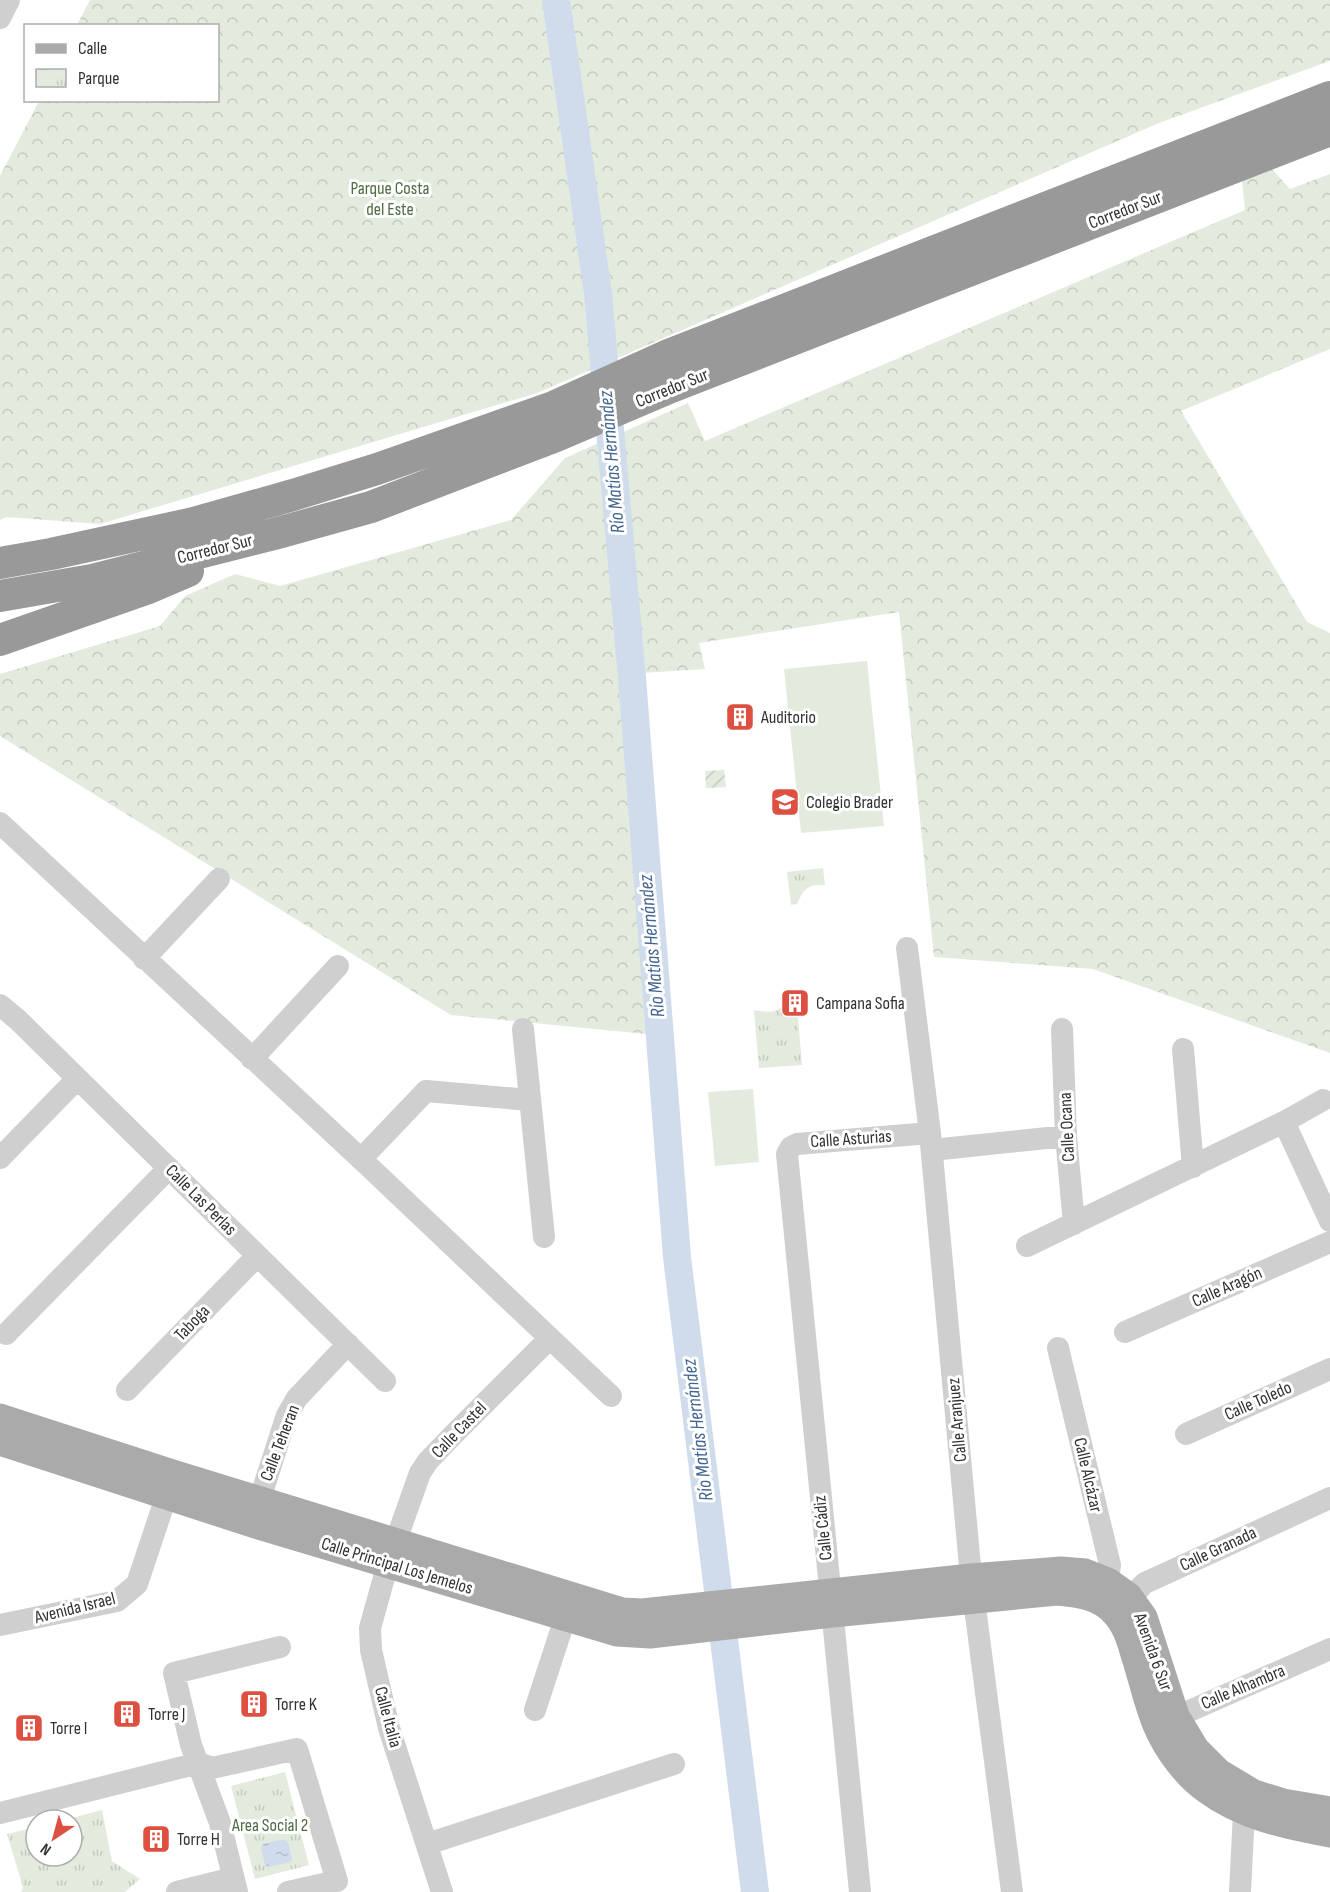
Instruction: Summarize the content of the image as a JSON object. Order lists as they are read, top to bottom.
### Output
{
  "streets": {
    "highway": ["Corredor Sur"],
    "main road": ["Calle Principal Los Jemelos", "Avenida 6 Sur"],
    "street": [
      "Calle Ocana",
      "Calle Asturias",
      "Calle Las Perlas",
      "Calle Aragón",
      "Taboga",
      "Calle Toledo",
      "Calle Aranjuez",
      "Calle Castel",
      "Calle Teheran",
      "Calle Alcázar",
      "Calle Cádiz",
      "Calle Granada",
      "Avenida Israel",
      "Calle Alhambra",
      "Calle Italia"
    ]
  },
  "crossings": [
    ["Calle Asturias", "Calle Aranjuez"],
    ["Calle Asturias", "Calle Cádiz"],
    ["Calle Las Perlas", "Taboga"],
    ["Calle Las Perlas", "Calle Teheran"],
    ["Calle Castel", "Calle Principal Los Jemelos"],
    ["Calle Castel", "Calle Italia"],
    ["Calle Teheran", "Calle Principal Los Jemelos"],
    ["Calle Alcázar", "Calle Granada"],
    ["Calle Alcázar", "Avenida 6 Sur"],
    ["Calle Cádiz", "Calle Principal Los Jemelos"],
    ["Calle Granada", "Avenida 6 Sur"],
    ["Calle Principal Los Jemelos", "Avenida Israel"],
    ["Calle Principal Los Jemelos", "Calle Italia"],
    ["Avenida 6 Sur", "Calle Alhambra"]
  ],
  "water": ["Río Matías Hernández"],
  "parks": ["Parque Costa del Este", "Area Social 2"],
  "places": {
    "building": [
      "Auditorio",
      "Campana Sofia",
      "Torre K",
      "Torre J",
      "Torre I",
      "Torre H"
    ],
    "school or university": ["Colegio Brader"]
  },
  "legend": ["Calle", "Parque"],
  "north": "bottom left"
}
